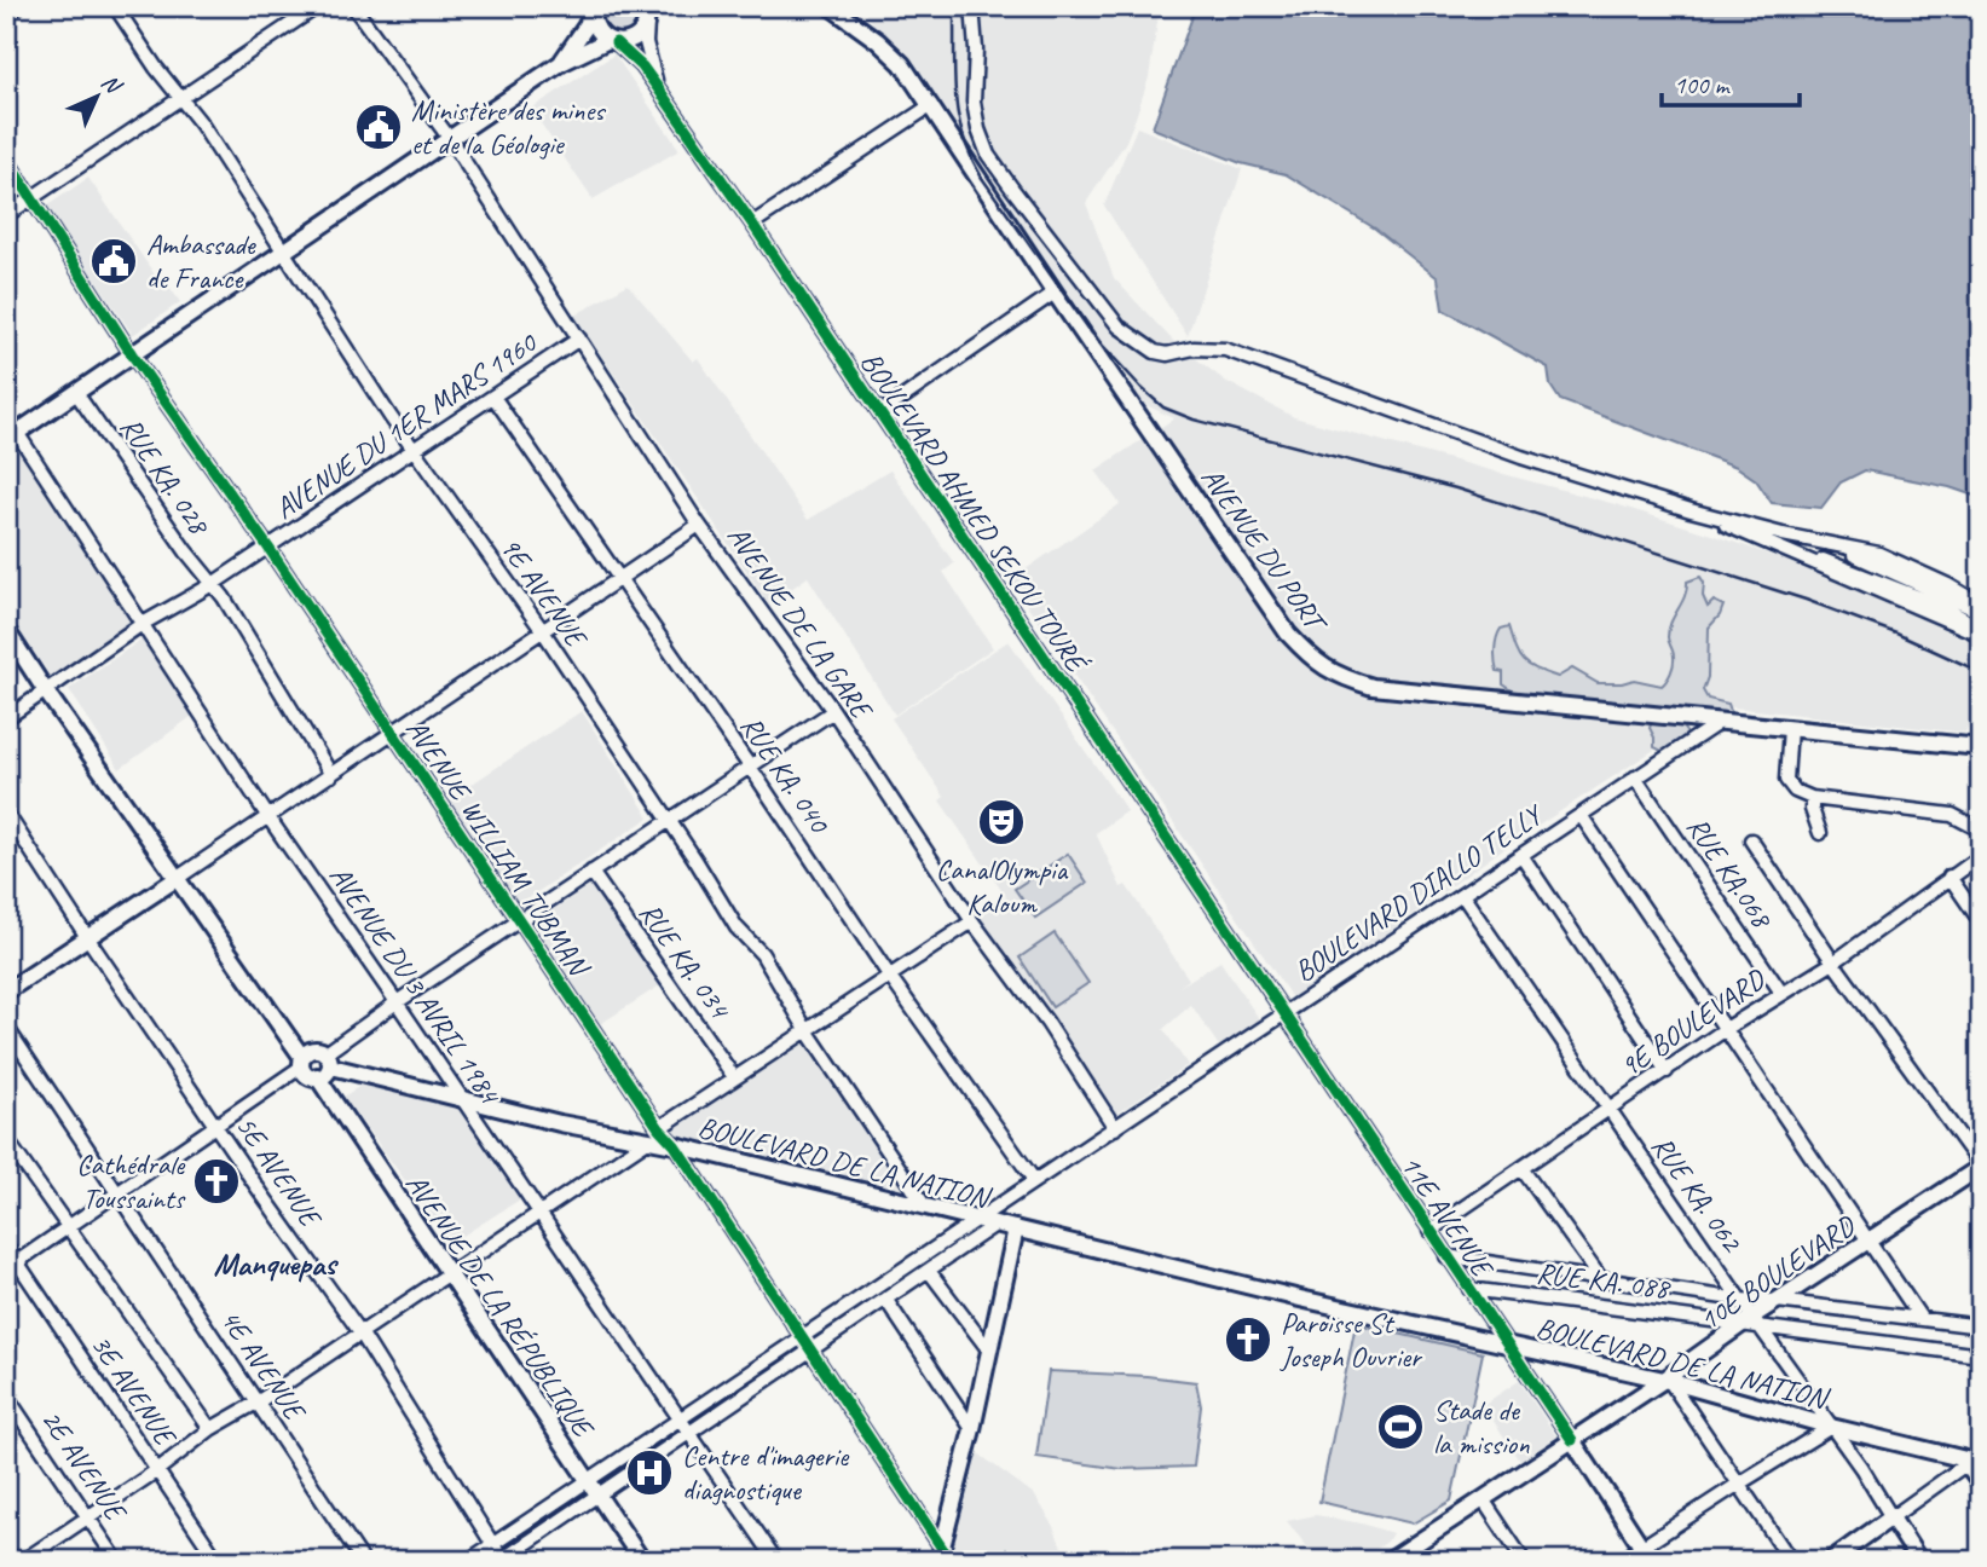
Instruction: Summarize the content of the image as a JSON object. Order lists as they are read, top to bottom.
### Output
{
  "streets": {
    "main road": [
      "AVENUE DU PORT",
      "BOULEVARD DE LA NATION",
      "11E AVENUE",
      "10E BOULEVARD",
      "AVENUE DE LA RÉPUBLIQUE"
    ],
    "street": [
      "AVENUE DU 1ER MARS 1960",
      "RUE KA. 028",
      "BOULEVARD AHMED SEKOU TOURÉ",
      "9E AVENUE",
      "AVENUE DE LA GARE",
      "RUE KA. 040",
      "AVENUE WILLIAM TUBMAN",
      "RUE KA.068",
      "BOULEVARD DIALLO TELLY",
      "RUE KA. 034",
      "AVENUE DU 3 AVRIL 1984",
      "9E BOULEVARD",
      "5E AVENUE",
      "RUE KA. 062",
      "RUE KA. 088",
      "4E AVENUE",
      "3E AVENUE",
      "2E AVENUE"
    ]
  },
  "crossings": [
    ["AVENUE DU 1ER MARS 1960", "RUE KA. 028"],
    ["AVENUE DU 1ER MARS 1960", "9E AVENUE"],
    ["AVENUE DU 1ER MARS 1960", "AVENUE DE LA GARE"],
    ["AVENUE DU 1ER MARS 1960", "RUE KA. 040"],
    ["AVENUE DU 1ER MARS 1960", "AVENUE WILLIAM TUBMAN"],
    ["AVENUE DU 1ER MARS 1960", "AVENUE DU 3 AVRIL 1984"],
    ["BOULEVARD AHMED SEKOU TOURÉ", "BOULEVARD DIALLO TELLY"],
    ["BOULEVARD AHMED SEKOU TOURÉ", "11E AVENUE"],
    ["AVENUE DU PORT", "BOULEVARD DIALLO TELLY"],
    ["9E AVENUE", "BOULEVARD DE LA NATION"],
    ["AVENUE DE LA GARE", "BOULEVARD DIALLO TELLY"],
    ["RUE KA. 040", "BOULEVARD DIALLO TELLY"],
    ["AVENUE WILLIAM TUBMAN", "BOULEVARD DIALLO TELLY"],
    ["AVENUE WILLIAM TUBMAN", "BOULEVARD DE LA NATION"],
    ["RUE KA.068", "BOULEVARD DIALLO TELLY"],
    ["RUE KA.068", "9E BOULEVARD"],
    ["BOULEVARD DIALLO TELLY", "AVENUE DU 3 AVRIL 1984"],
    ["BOULEVARD DIALLO TELLY", "BOULEVARD DE LA NATION"],
    ["BOULEVARD DIALLO TELLY", "5E AVENUE"],
    ["BOULEVARD DIALLO TELLY", "RUE KA. 062"],
    ["BOULEVARD DIALLO TELLY", "11E AVENUE"],
    ["BOULEVARD DIALLO TELLY", "AVENUE DE LA RÉPUBLIQUE"],
    ["AVENUE DU 3 AVRIL 1984", "BOULEVARD DE LA NATION"],
    ["9E BOULEVARD", "RUE KA. 062"],
    ["9E BOULEVARD", "11E AVENUE"],
    ["BOULEVARD DE LA NATION", "RUE KA. 062"],
    ["BOULEVARD DE LA NATION", "11E AVENUE"],
    ["BOULEVARD DE LA NATION", "10E BOULEVARD"],
    ["BOULEVARD DE LA NATION", "AVENUE DE LA RÉPUBLIQUE"],
    ["RUE KA. 062", "10E BOULEVARD"],
    ["RUE KA. 062", "RUE KA. 088"],
    ["11E AVENUE", "10E BOULEVARD"],
    ["11E AVENUE", "RUE KA. 088"],
    ["10E BOULEVARD", "RUE KA. 088"]
  ],
  "districts": ["Manquepas"],
  "places": {
    "public building": ["Ministère des mines et de la Géologie", "Ambassade de France"],
    "theatre": ["CanalOlympia Kaloum"],
    "church": ["Cathédrale Toussaints", "Paroisse St Joseph Ouvrier"],
    "sports": ["Stade de la mission"],
    "hospital": ["Centre d'imagerie diagnostique"]
  },
  "scale_bar": "100 m",
  "north": "top right"
}
